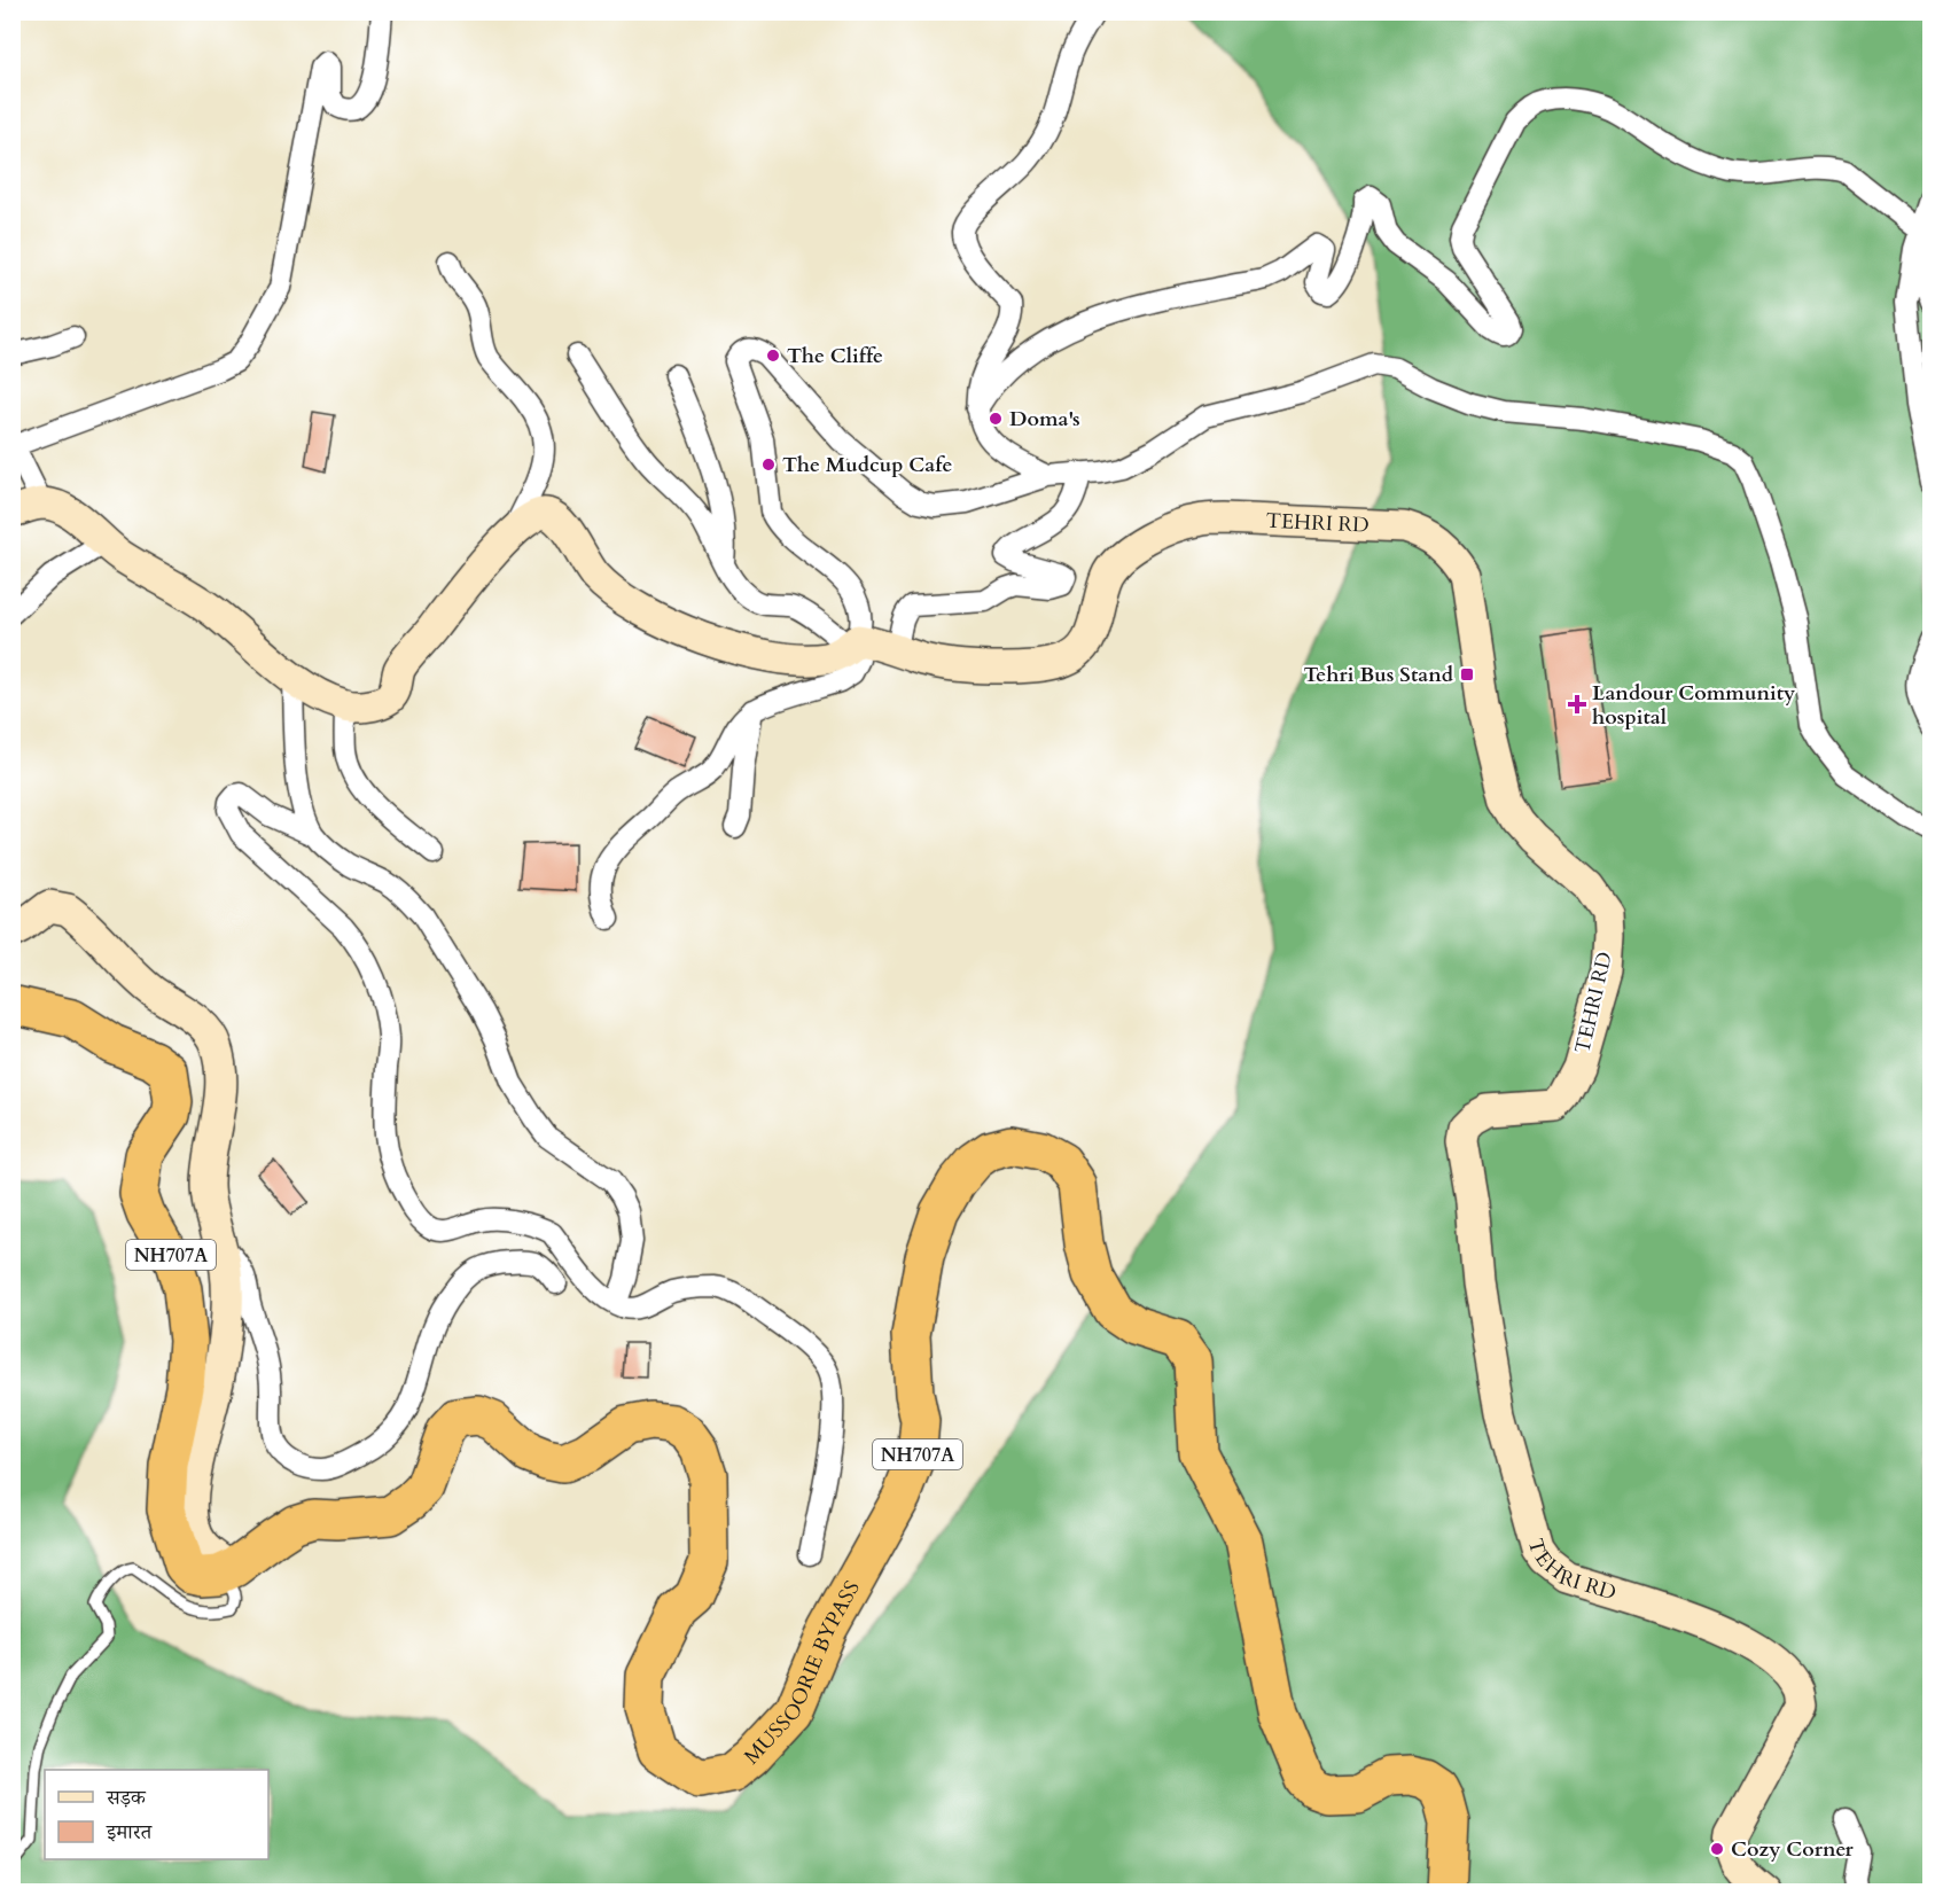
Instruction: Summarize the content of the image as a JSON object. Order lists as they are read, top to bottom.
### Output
{
  "streets": {
    "highway": ["NH707A", "MUSSOORIE BYPASS"],
    "street": ["TEHRI RD"]
  },
  "crossings": [
    ["NH707A", "MUSSOORIE BYPASS"]
  ],
  "places": {
    "other": [
      "The Cliffe",
      "Doma's",
      "The Mudcup Cafe",
      "Cozy Corner"
    ],
    "transit": ["Tehri Bus Stand"],
    "health": ["Landour Community hospital"]
  },
  "legend": ["सड़क", "इमारत"]
}
